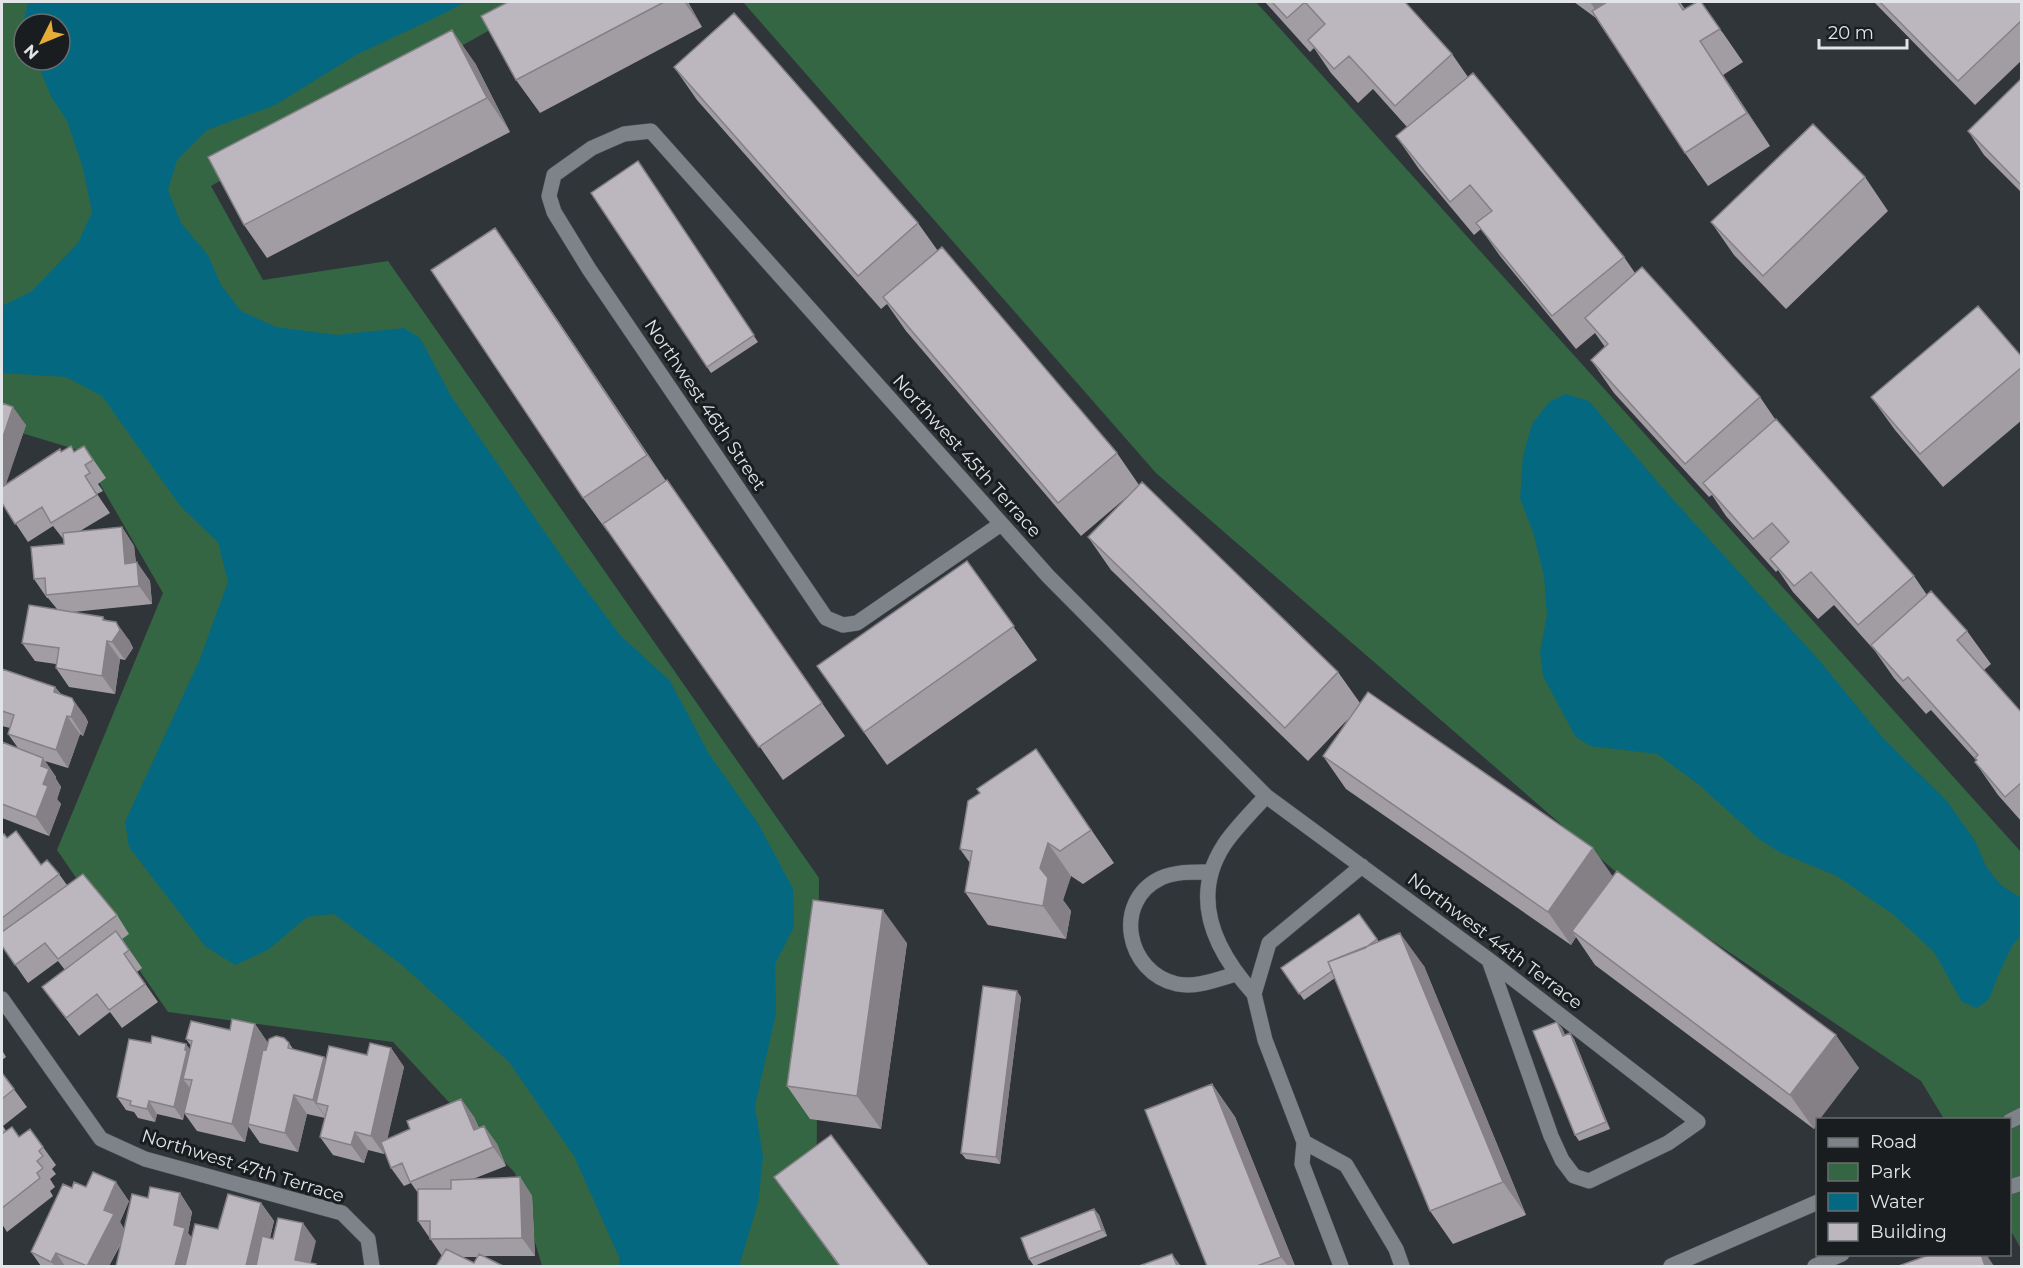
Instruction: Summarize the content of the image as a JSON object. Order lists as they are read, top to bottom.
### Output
{
  "streets": {
    "street": [
      "Northwest 46th Street",
      "Northwest 45th Terrace",
      "Northwest 44th Terrace",
      "Northwest 47th Terrace"
    ]
  },
  "crossings": [
    ["Northwest 46th Street", "Northwest 45th Terrace"],
    ["Northwest 45th Terrace", "Northwest 44th Terrace"]
  ],
  "legend": [
    "Road",
    "Park",
    "Water",
    "Building"
  ],
  "scale_bar": "20 m",
  "north": "bottom left"
}
